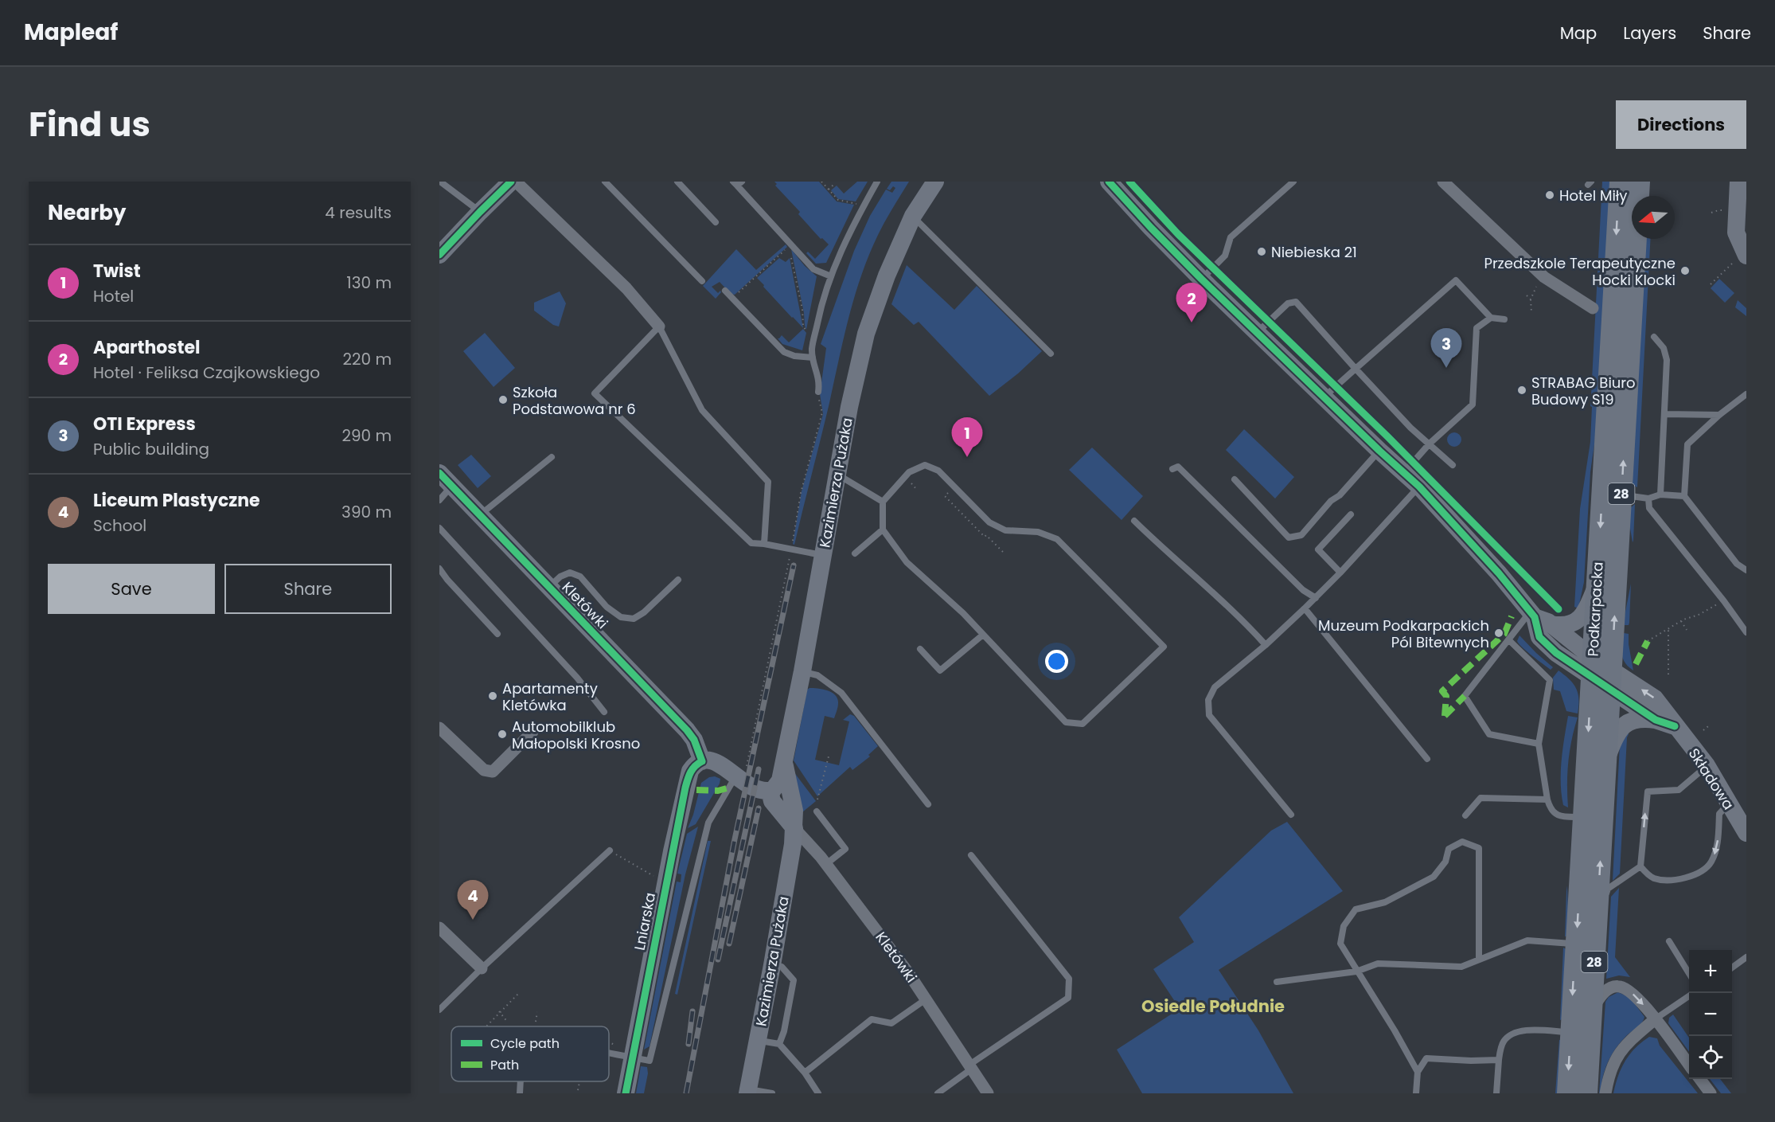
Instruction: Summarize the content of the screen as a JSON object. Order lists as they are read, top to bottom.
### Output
{
  "streets": {
    "main road": ["28", "Podkarpacka"],
    "street": [
      "Kazimierza Pużaka",
      "Kletówki",
      "Składowa",
      "Lniarska"
    ]
  },
  "crossings": [
    ["Kazimierza Pużaka", "Kletówki"],
    ["Kletówki", "Lniarska"],
    ["Podkarpacka", "Składowa"]
  ],
  "districts": ["Osiedle Południe"],
  "places": [
    "Hotel Miły",
    "Niebieska 21",
    "Przedszkole Terapeutyczne Hocki Klocki",
    "STRABAG Biuro Budowy S19",
    "Szkoła Podstawowa nr 6",
    "Muzeum Podkarpackich Pól Bitewnych",
    "Apartamenty Kletówka",
    "Automobilklub Małopolski Krosno"
  ],
  "legend": ["Cycle path", "Path"],
  "north": "left",
  "page": {
    "header": "Mapleaf",
    "nav": ["Map", "Layers", "Share"],
    "title": "Find us",
    "buttons": [
      "Directions",
      ["Save", "Share"]
    ],
    "heading": ["Nearby", "4 results"],
    "list": [
      {
        "mark": "1",
        "name": "Twist",
        "note": "Hotel",
        "value": "130 m"
      },
      {
        "mark": "2",
        "name": "Aparthostel",
        "note": "Hotel · Feliksa Czajkowskiego",
        "value": "220 m"
      },
      {
        "mark": "3",
        "name": "OTI Express",
        "note": "Public building",
        "value": "290 m"
      },
      {
        "mark": "4",
        "name": "Liceum Plastyczne",
        "note": "School",
        "value": "390 m"
      }
    ],
    "pins": [
      "2",
      "3",
      "1",
      "4"
    ],
    "map_buttons": ["+", "−"]
  }
}
